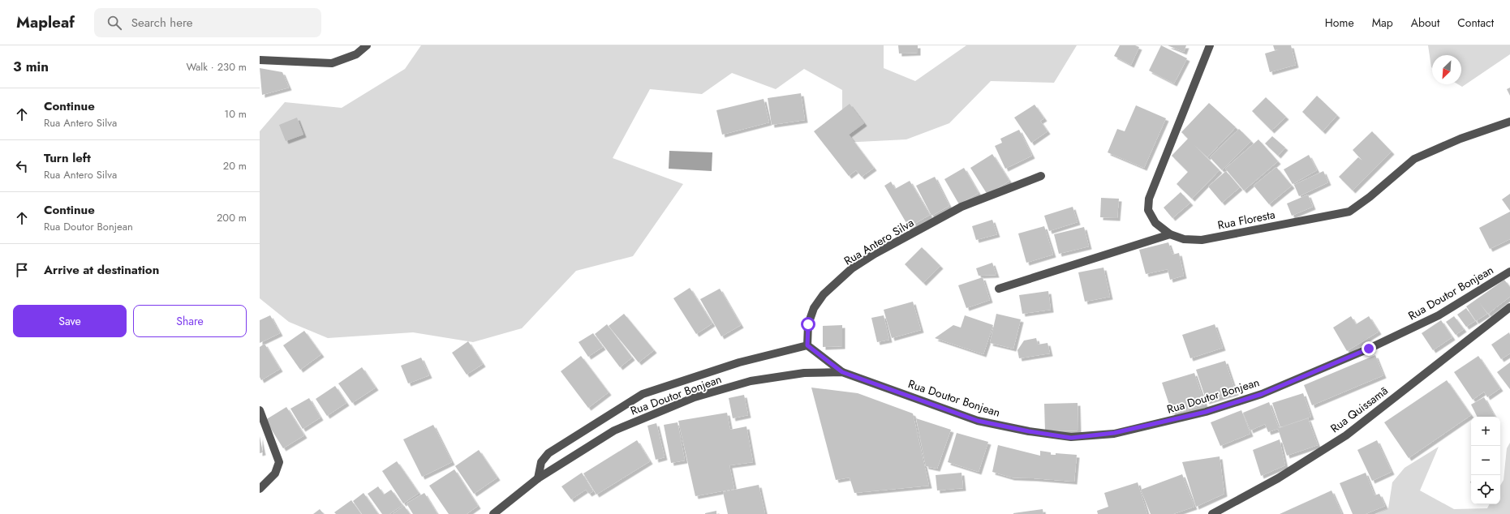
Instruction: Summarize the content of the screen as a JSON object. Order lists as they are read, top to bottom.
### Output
{
  "streets": {
    "street": [
      "Rua Floresta",
      "Rua Antero Silva",
      "Rua Doutor Bonjean",
      "Rua Quissamã"
    ]
  },
  "north": "bottom left",
  "page": {
    "header": "Mapleaf",
    "search": "Search here",
    "nav": [
      "Home",
      "Map",
      "About",
      "Contact"
    ],
    "heading": ["3 min", "Walk · 230 m"],
    "list": [
      ["Continue", "Rua Antero Silva", "10 m"],
      ["Turn left", "Rua Antero Silva", "20 m"],
      ["Continue", "Rua Doutor Bonjean", "200 m"],
      "Arrive at destination"
    ],
    "buttons": ["Save", "Share"],
    "map_buttons": ["+", "−"]
  }
}
